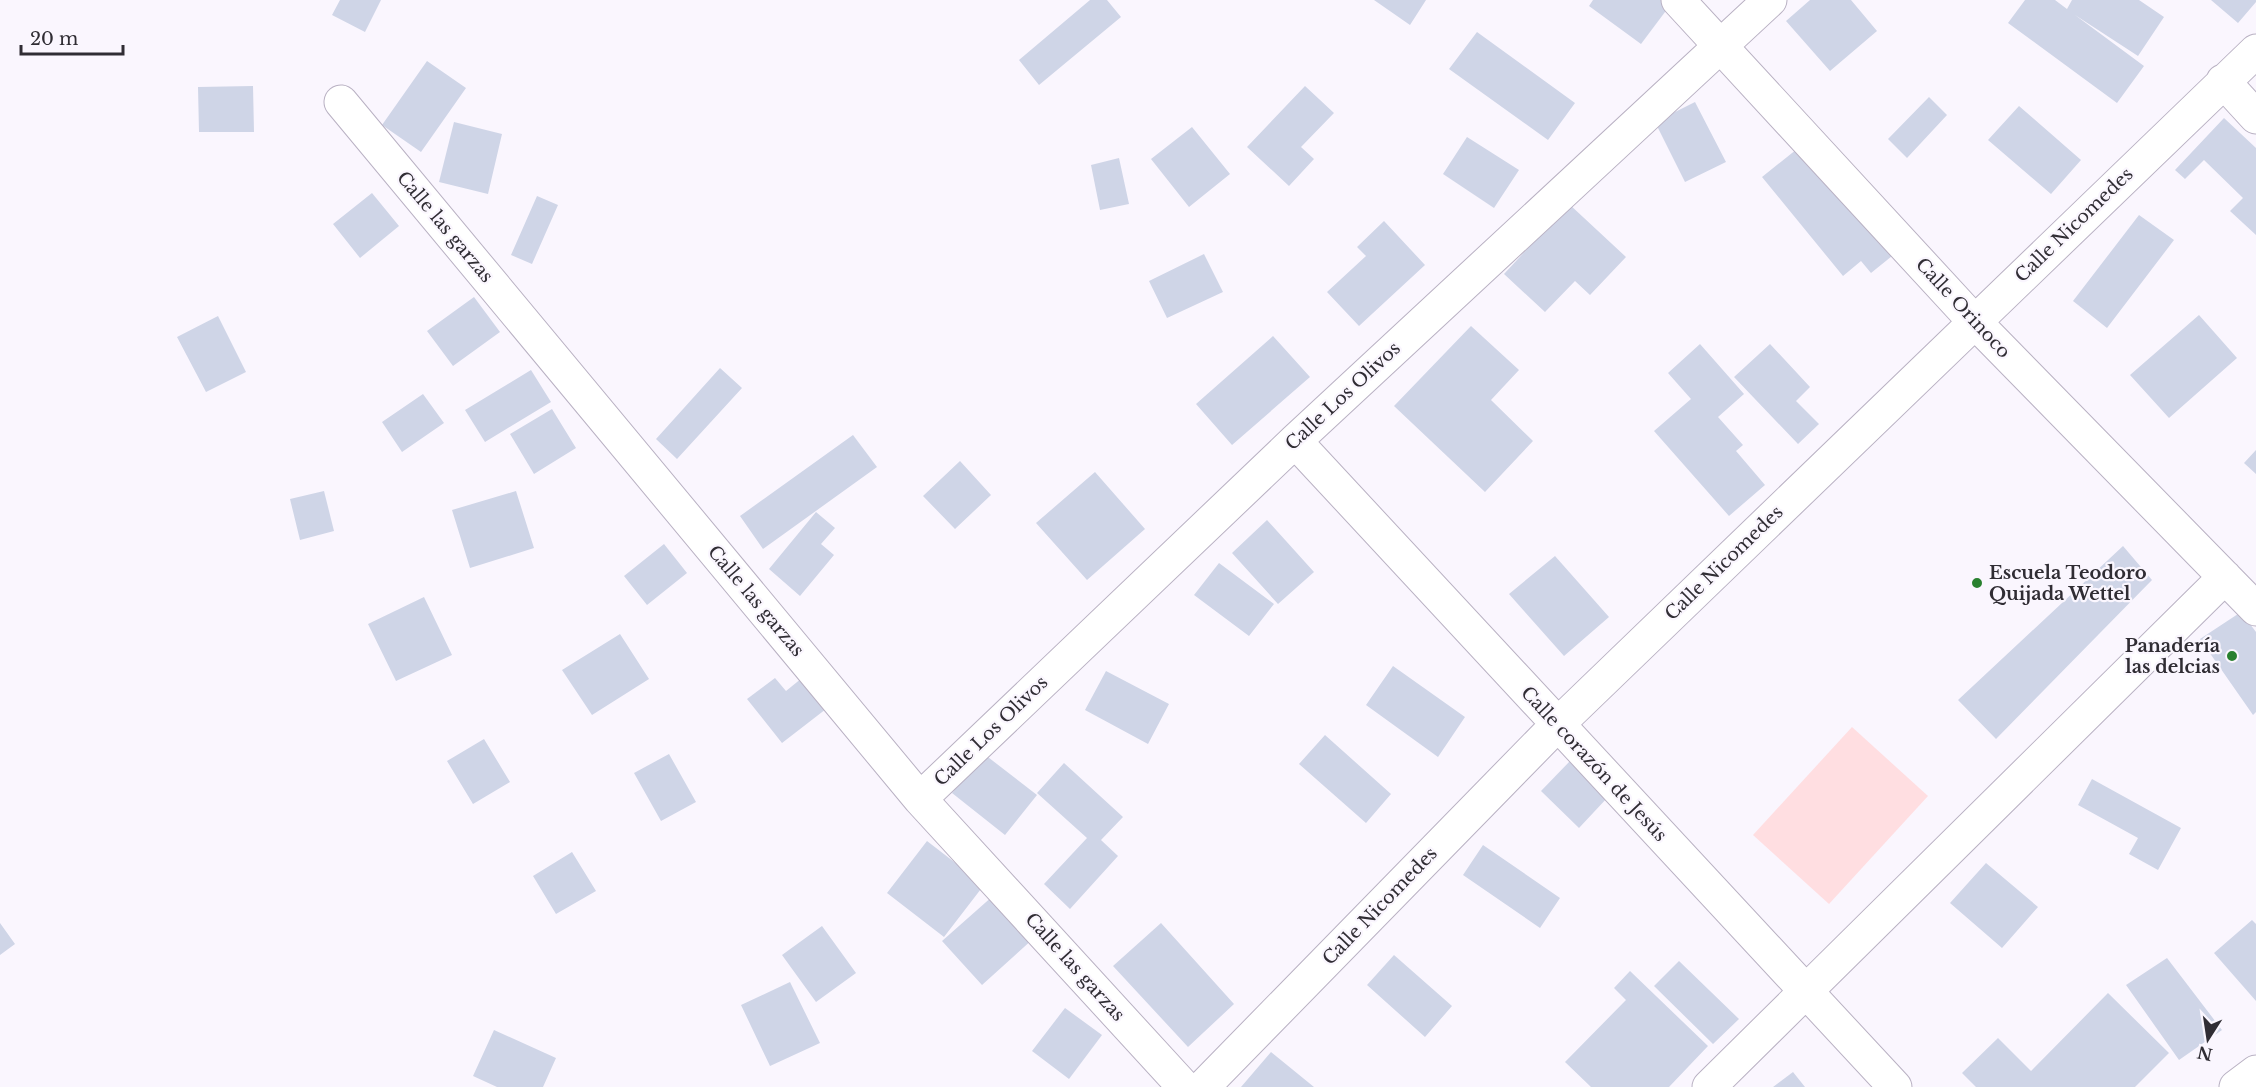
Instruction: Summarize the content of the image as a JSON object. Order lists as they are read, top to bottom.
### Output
{
  "streets": {
    "street": [
      "Calle Nicomedes",
      "Calle las garzas",
      "Calle Orinoco",
      "Calle Los Olivos",
      "Calle corazón de Jesús"
    ]
  },
  "crossings": [
    ["Calle Nicomedes", "Calle Orinoco"],
    ["Calle Nicomedes", "Calle corazón de Jesús"],
    ["Calle las garzas", "Calle Los Olivos"],
    ["Calle Orinoco", "Calle Los Olivos"],
    ["Calle Los Olivos", "Calle corazón de Jesús"]
  ],
  "places": ["Escuela Teodoro Quijada Wettel", "Panadería las delcias"],
  "scale_bar": "20 m",
  "north": "bottom"
}
